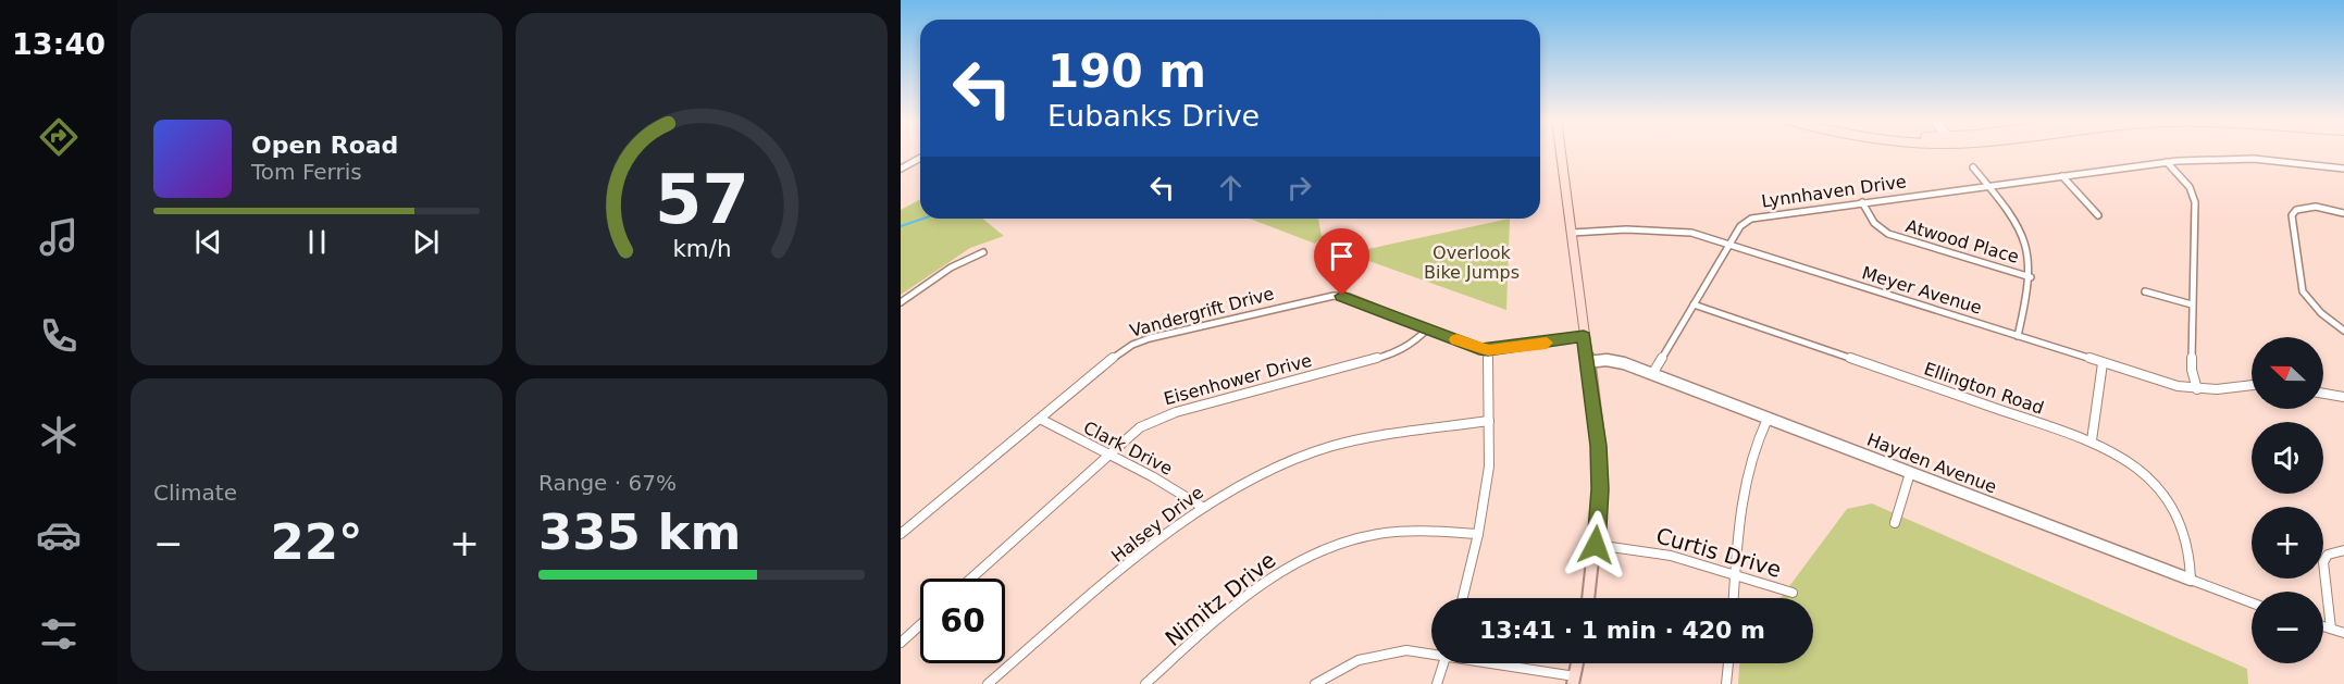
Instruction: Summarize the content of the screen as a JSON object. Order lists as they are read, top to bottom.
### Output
{
  "streets": {
    "street": [
      "Lynnhaven Drive",
      "Atwood Place",
      "Meyer Avenue",
      "Vandergrift Drive",
      "Eisenhower Drive",
      "Ellington Road",
      "Clark Drive",
      "Hayden Avenue",
      "Halsey Drive",
      "Curtis Drive",
      "Nimitz Drive"
    ]
  },
  "crossings": [
    ["Lynnhaven Drive", "Atwood Place"],
    ["Lynnhaven Drive", "Meyer Avenue"],
    ["Lynnhaven Drive", "Ellington Road"],
    ["Lynnhaven Drive", "Hayden Avenue"],
    ["Vandergrift Drive", "Eisenhower Drive"],
    ["Vandergrift Drive", "Clark Drive"],
    ["Eisenhower Drive", "Clark Drive"],
    ["Ellington Road", "Hayden Avenue"],
    ["Clark Drive", "Halsey Drive"]
  ],
  "parks": ["Overlook Bike Jumps"],
  "north": "left",
  "page": {
    "tabs": "13:40",
    "turn": ["190 m", "Eubanks Drive"],
    "song": ["Open Road", "Tom Ferris"],
    "map_buttons": ["+", "−"],
    "tile": [
      "Climate",
      ["Range · 67%", "335 km"]
    ],
    "heat": ["−", "22°", "+"],
    "limit": "60",
    "trip": "13:41 · 1 min · 420 m",
    "gauge": ["57", "km/h"]
  }
}
